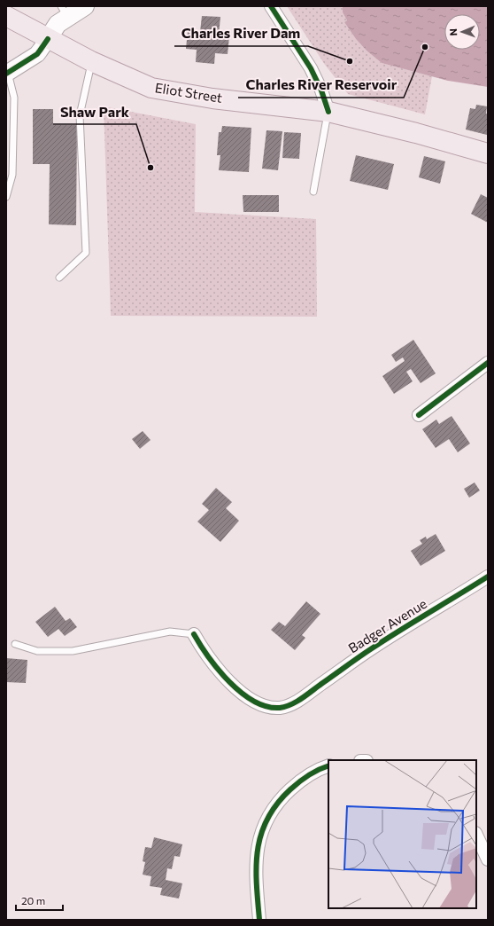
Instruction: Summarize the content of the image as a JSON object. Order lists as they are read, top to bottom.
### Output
{
  "streets": {
    "main road": ["Eliot Street"],
    "street": ["Badger Avenue"]
  },
  "places": ["Charles River Reservoir", "Charles River Dam", "Shaw Park"],
  "scale_bar": "20 m",
  "north": "left"
}
